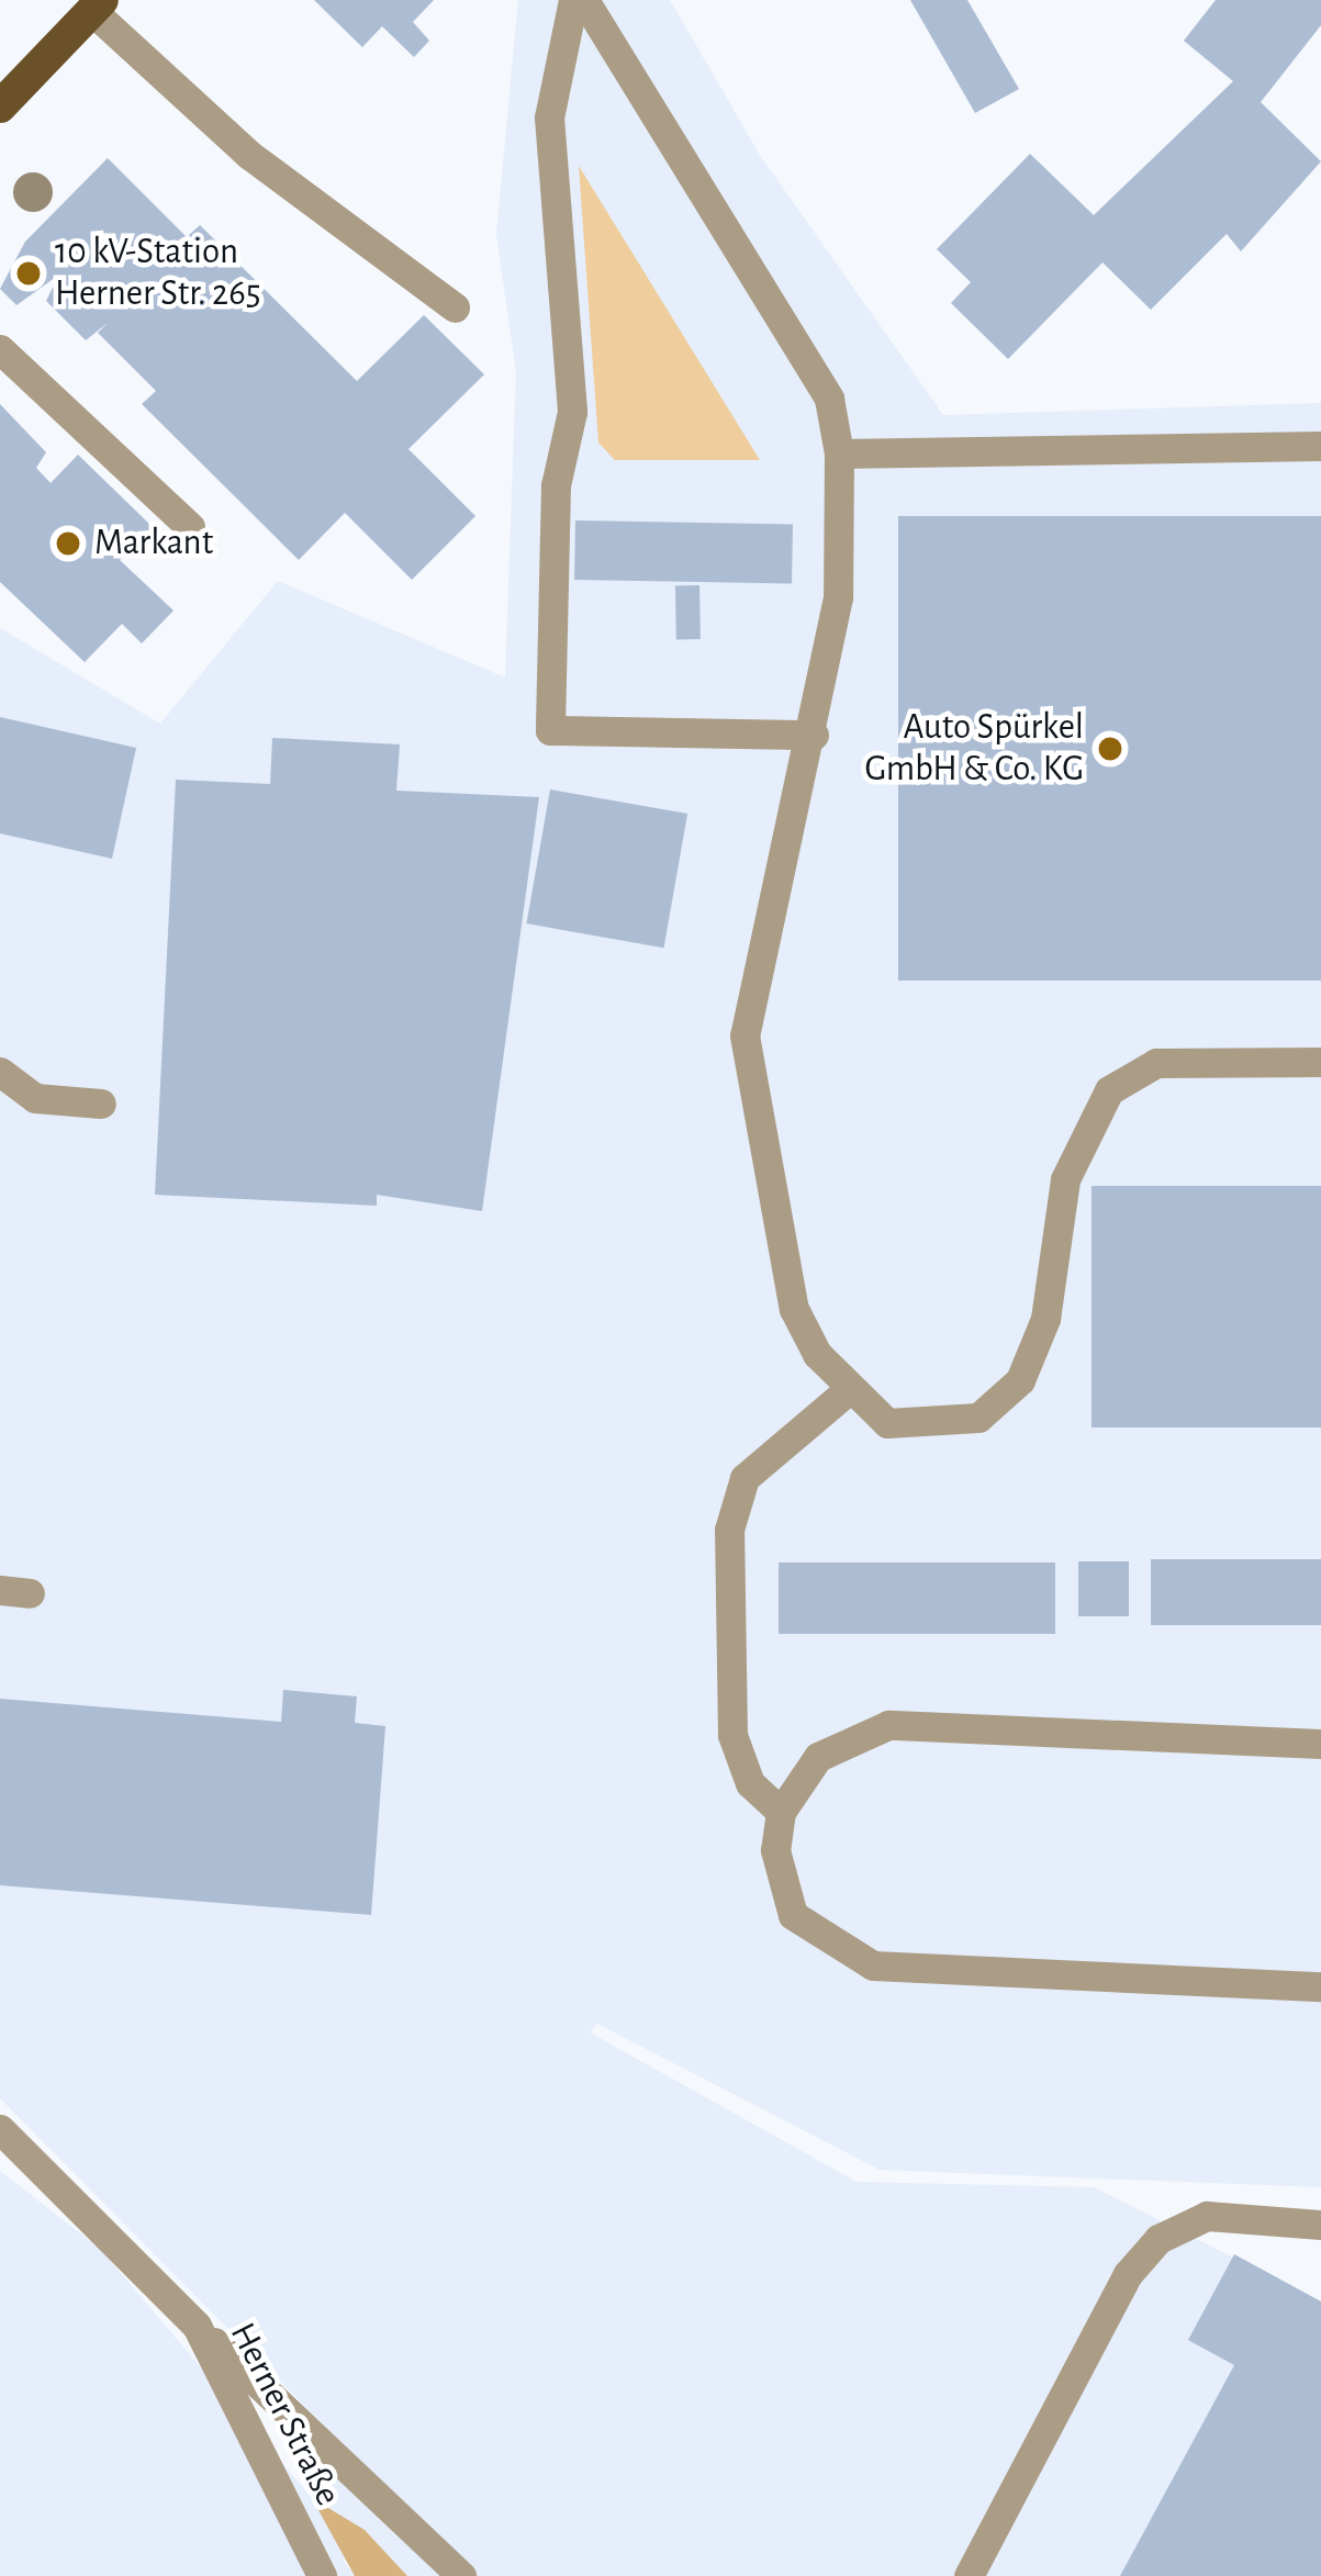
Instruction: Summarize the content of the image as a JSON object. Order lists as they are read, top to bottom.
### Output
{
  "streets": {
    "lane": ["Herner Straße"]
  },
  "places": ["10 kV-Station Herner Str. 265", "Markant", "Auto Spürkel GmbH & Co. KG"]
}
